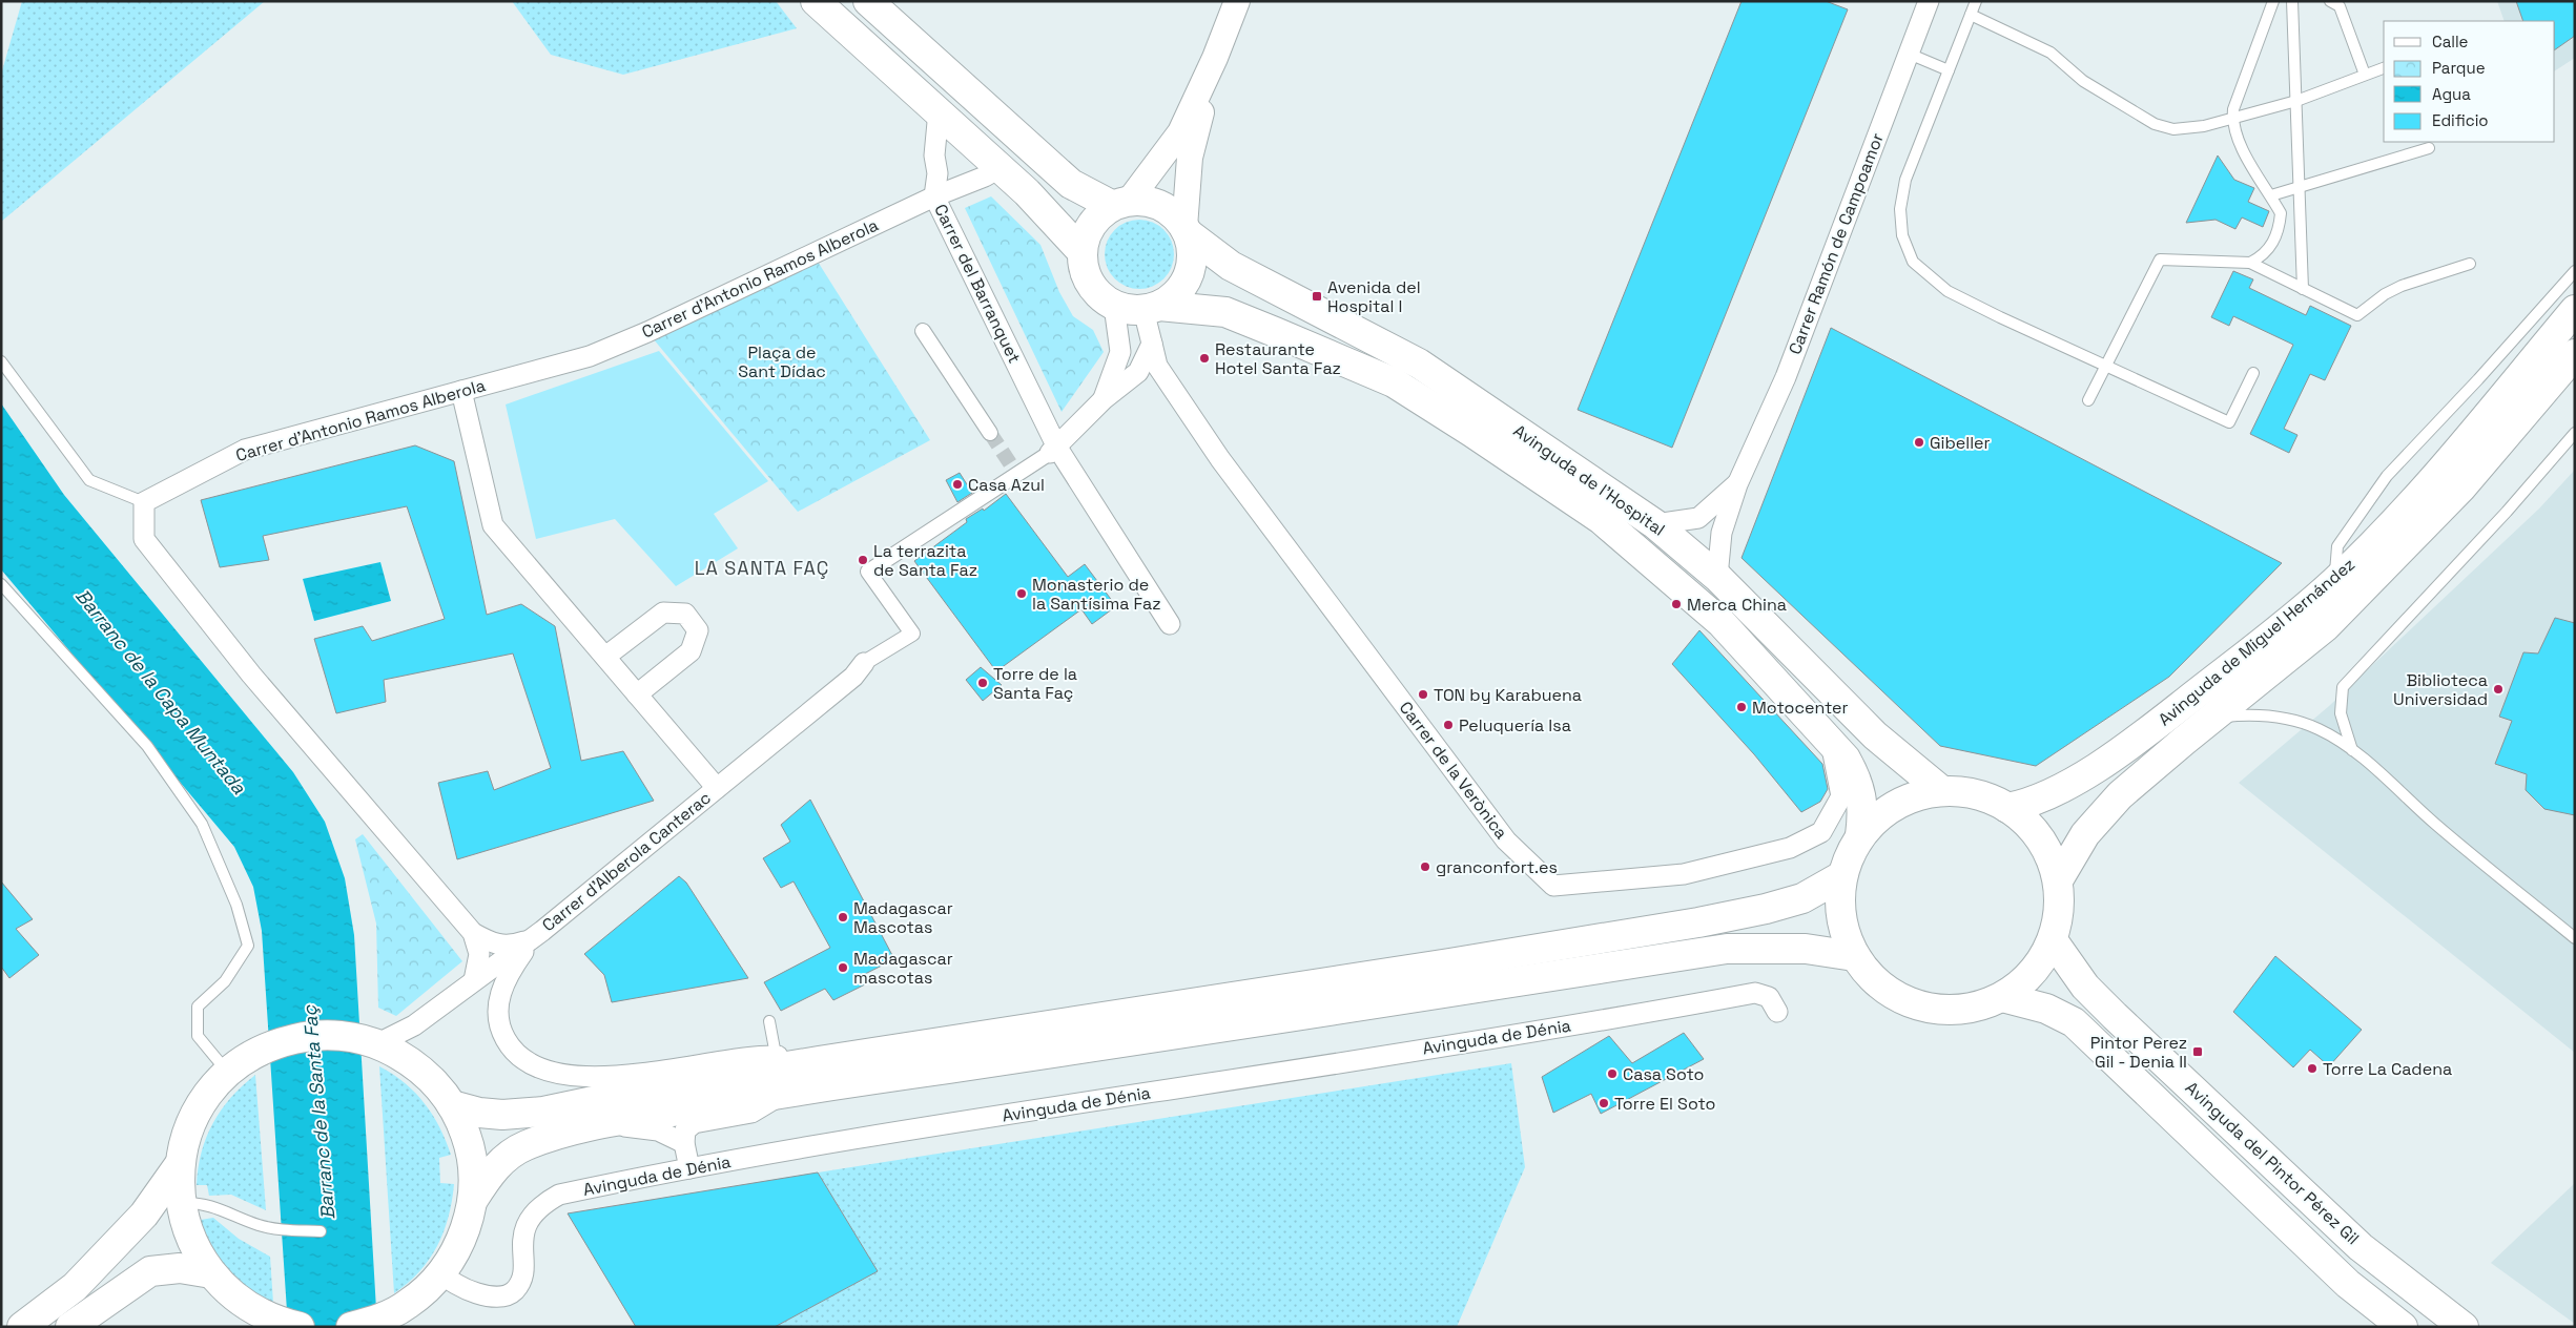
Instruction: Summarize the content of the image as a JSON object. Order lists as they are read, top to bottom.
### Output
{
  "streets": {
    "main road": ["Avinguda de l'Hospital", "Avinguda de Miguel Hernández", "Avinguda del Pintor Pérez Gil"],
    "street": [
      "Carrer Ramón de Campoamor",
      "Carrer d'Antonio Ramos Alberola",
      "Carrer del Barranquet",
      "Carrer de la Verònica",
      "Carrer d'Alberola Canterac",
      "Avinguda de Dénia"
    ]
  },
  "crossings": [
    ["Carrer Ramón de Campoamor", "Avinguda de l'Hospital"],
    ["Carrer d'Antonio Ramos Alberola", "Carrer del Barranquet"],
    ["Avinguda de l'Hospital", "Carrer de la Verònica"]
  ],
  "districts": ["LA SANTA FAÇ"],
  "water": ["Barranc de la Capa Muntada", "Barranc de la Santa Faç"],
  "parks": ["Plaça de Sant Dídac"],
  "places": {
    "transit": ["Avenida del Hospital I", "Pintor Perez Gil - Denia II"],
    "other": [
      "Restaurante Hotel Santa Faz",
      "Gibeller",
      "Casa Azul",
      "La terrazita de Santa Faz",
      "Monasterio de la Santísima Faz",
      "Merca China",
      "Torre de la Santa Faç",
      "Biblioteca Universidad",
      "TON by Karabuena",
      "Motocenter",
      "Peluquería Isa",
      "granconfort.es",
      "Madagascar Mascotas",
      "Madagascar mascotas",
      "Torre La Cadena",
      "Casa Soto",
      "Torre El Soto"
    ]
  },
  "legend": [
    "Calle",
    "Parque",
    "Agua",
    "Edificio"
  ]
}
